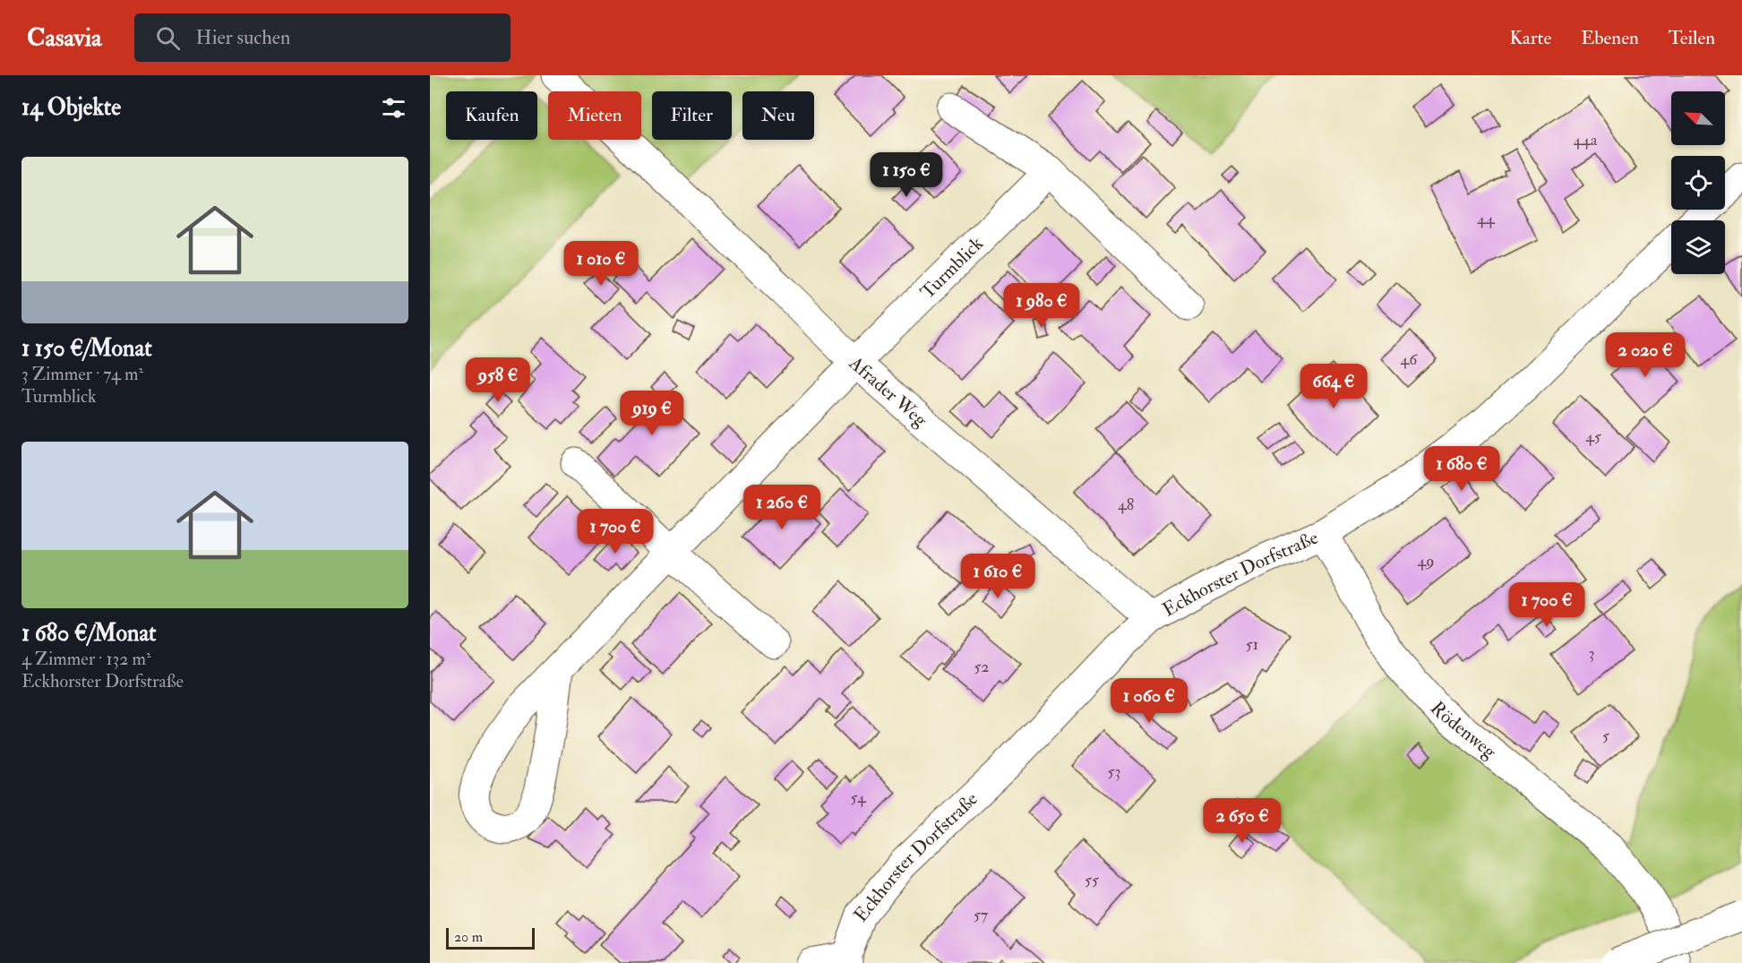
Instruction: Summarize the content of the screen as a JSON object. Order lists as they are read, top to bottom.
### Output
{
  "streets": {
    "street": [
      "Turmblick",
      "Afrader Weg",
      "Eckhorster Dorfstraße",
      "Rödenweg"
    ]
  },
  "crossings": [
    ["Turmblick", "Afrader Weg"],
    ["Afrader Weg", "Eckhorster Dorfstraße"],
    ["Eckhorster Dorfstraße", "Rödenweg"]
  ],
  "house_numbers": [
    "44a",
    "44",
    "46",
    "45",
    "48",
    "49",
    "51",
    "3",
    "52",
    "5",
    "53",
    "54",
    "55",
    "57"
  ],
  "scale_bar": "20 m",
  "north": "top left",
  "page": {
    "header": "Casavia",
    "search": "Hier suchen",
    "nav": ["Karte", "Ebenen", "Teilen"],
    "heading": "14 Objekte",
    "chip": [
      "Kaufen",
      "Mieten",
      "Filter",
      "Neu"
    ],
    "list": [
      {
        "name": "1 150 €/Monat",
        "note": "3 Zimmer · 74 m² · Turmblick"
      },
      {
        "name": "1 680 €/Monat",
        "note": "4 Zimmer · 132 m² · Eckhorster Dorfstraße"
      }
    ],
    "price": [
      "1 150 €",
      "1 010 €",
      "1 980 €",
      "2 020 €",
      "958 €",
      "664 €",
      "919 €",
      "1 680 €",
      "1 260 €",
      "1 700 €",
      "1 610 €",
      "1 700 €",
      "1 060 €",
      "2 650 €"
    ],
    "scale": "20 m"
  }
}
